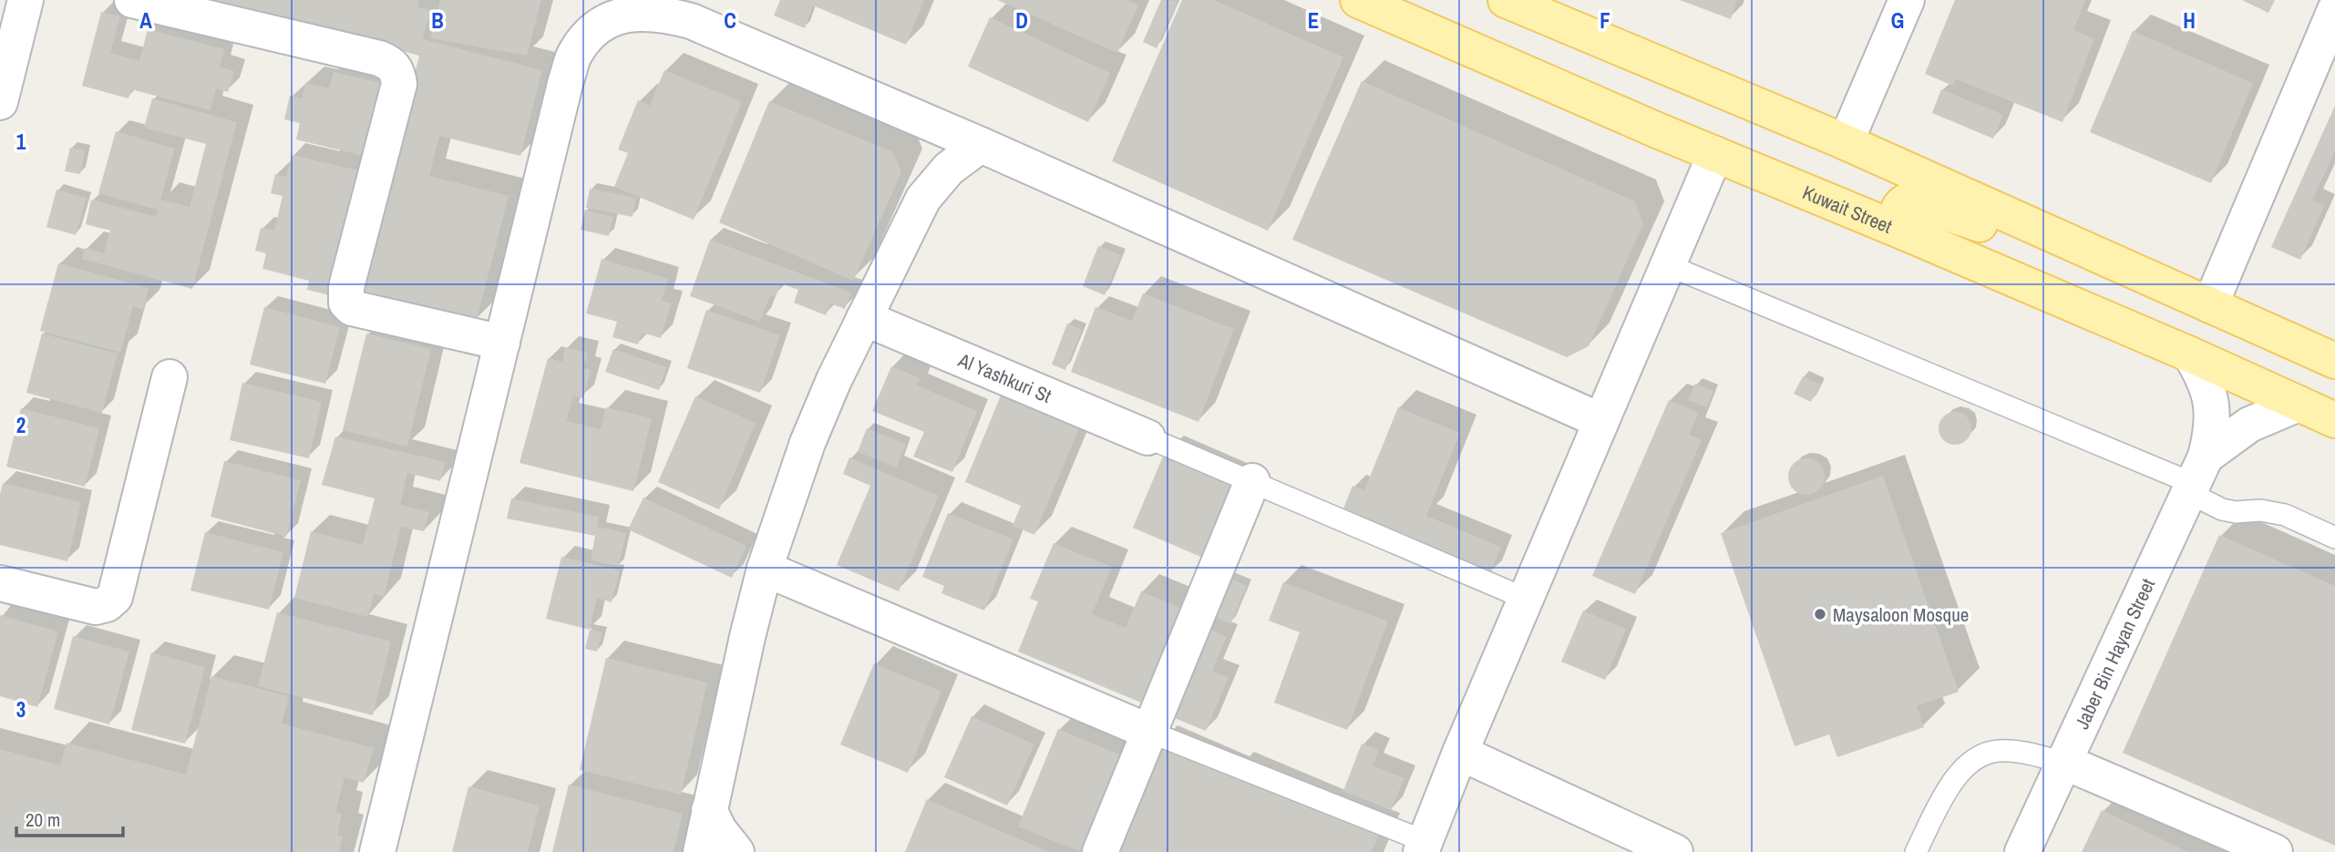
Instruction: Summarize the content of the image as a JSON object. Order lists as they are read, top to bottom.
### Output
{
  "streets": {
    "main road": ["Kuwait Street"],
    "street": ["Al Yashkuri St", "Jaber Bin Hayan Street"]
  },
  "crossings": [
    ["Kuwait Street", "Jaber Bin Hayan Street"]
  ],
  "places": ["Maysaloon Mosque"],
  "scale_bar": "20 m",
  "grid": {
    "columns": [
      "A",
      "B",
      "C",
      "D",
      "E",
      "F",
      "G",
      "H"
    ],
    "rows": ["1", "2", "3"]
  }
}
